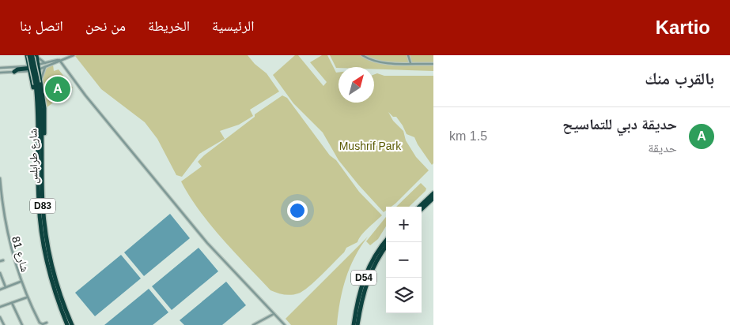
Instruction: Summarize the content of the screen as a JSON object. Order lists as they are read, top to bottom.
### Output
{
  "streets": {
    "highway": ["شارع طرابلس", "D83", "D54"],
    "street": ["شارع 81"]
  },
  "parks": ["Mushrif Park"],
  "north": "top right",
  "page": {
    "header": "Kartio",
    "nav": [
      "الرئيسية",
      "الخريطة",
      "من نحن",
      "اتصل بنا"
    ],
    "heading": "بالقرب منك",
    "pins": "A",
    "list": [
      {
        "mark": "A",
        "name": "حديقة دبي للتماسيح",
        "note": "حديقة",
        "value": "1.5 km"
      }
    ],
    "map_buttons": ["+", "−"]
  }
}
